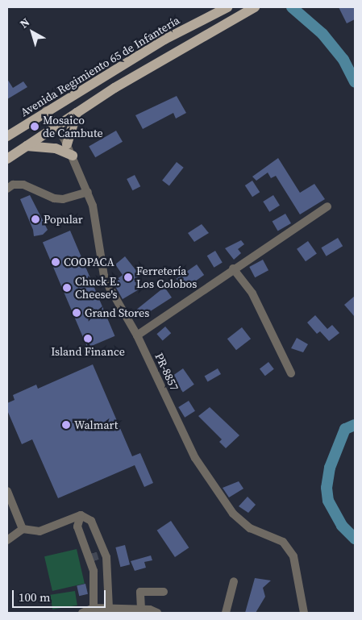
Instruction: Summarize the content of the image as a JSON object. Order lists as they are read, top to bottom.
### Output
{
  "streets": {
    "main road": ["Avenida Regimiento 65 de Infantería"],
    "street": ["PR-8857"]
  },
  "crossings": [
    ["Avenida Regimiento 65 de Infantería", "PR-8857"]
  ],
  "places": [
    "Mosaico de Cambute",
    "Popular",
    "COOPACA",
    "Ferretería Los Colobos",
    "Chuck E. Cheese's",
    "Grand Stores",
    "Island Finance",
    "Walmart"
  ],
  "scale_bar": "100 m",
  "north": "top left"
}
